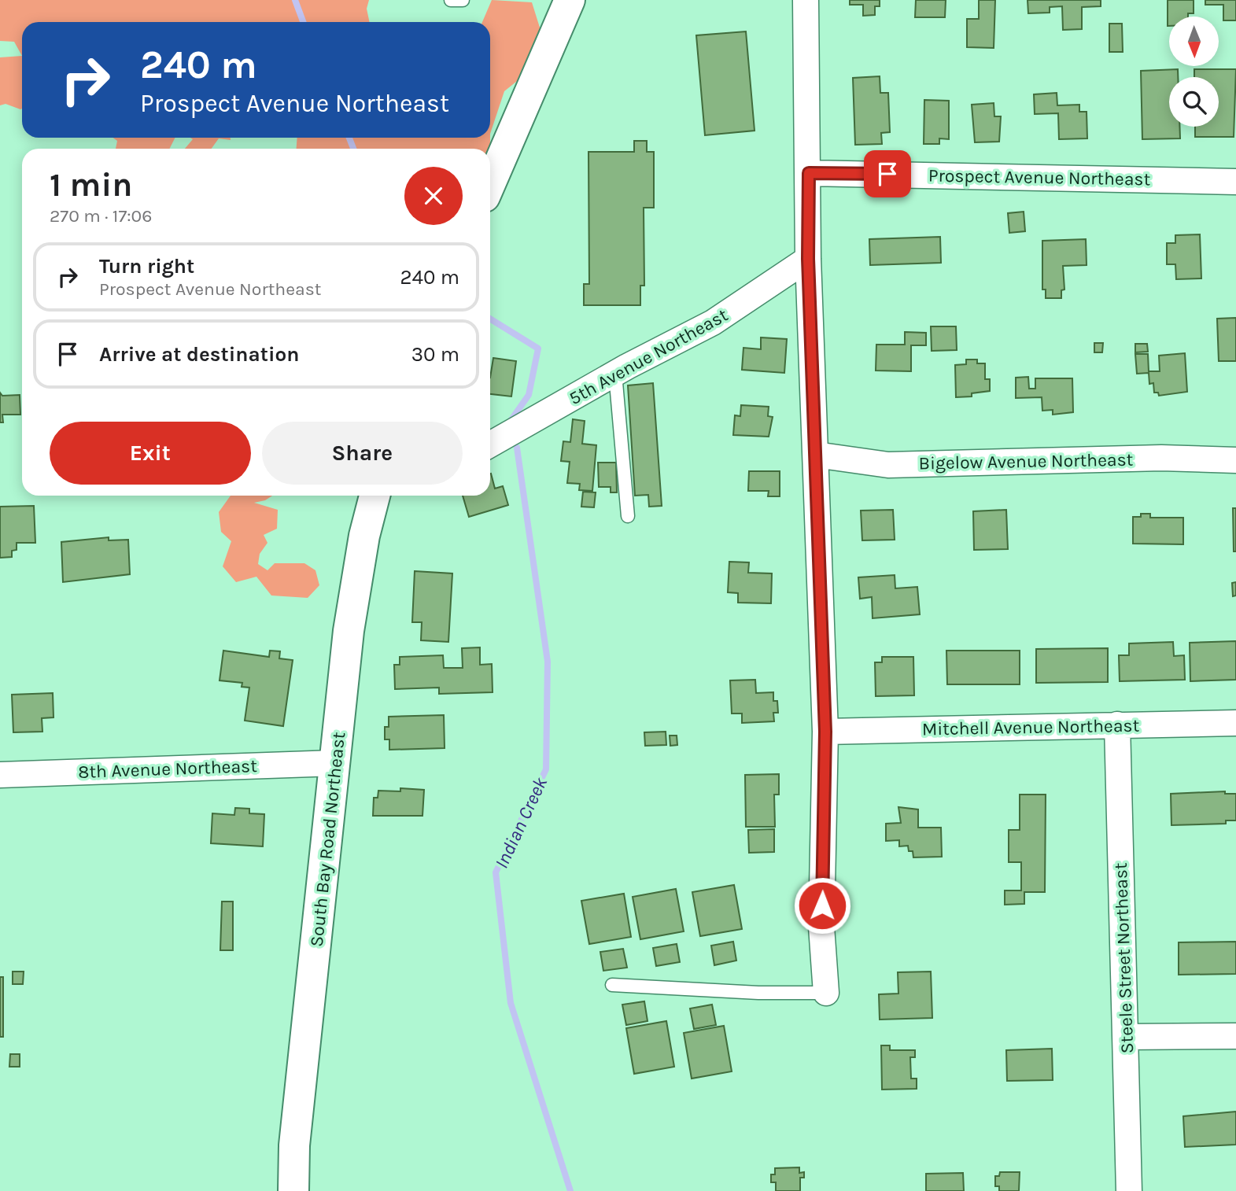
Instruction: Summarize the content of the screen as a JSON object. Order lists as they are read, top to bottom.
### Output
{
  "streets": {
    "street": [
      "Prospect Avenue Northeast",
      "5th Avenue Northeast",
      "Bigelow Avenue Northeast",
      "Mitchell Avenue Northeast",
      "8th Avenue Northeast",
      "South Bay Road Northeast",
      "Steele Street Northeast"
    ]
  },
  "crossings": [
    ["Mitchell Avenue Northeast", "Steele Street Northeast"],
    ["8th Avenue Northeast", "South Bay Road Northeast"]
  ],
  "water": ["Indian Creek"],
  "north": "bottom",
  "page": {
    "turn": ["240 m", "Prospect Avenue Northeast"],
    "heading": ["1 min", "270 m · 17:06"],
    "list": [
      {
        "name": "Turn right",
        "note": "Prospect Avenue Northeast",
        "value": "240 m"
      },
      {
        "name": "Arrive at destination",
        "value": "30 m"
      }
    ],
    "buttons": ["Exit", "Share"]
  }
}
